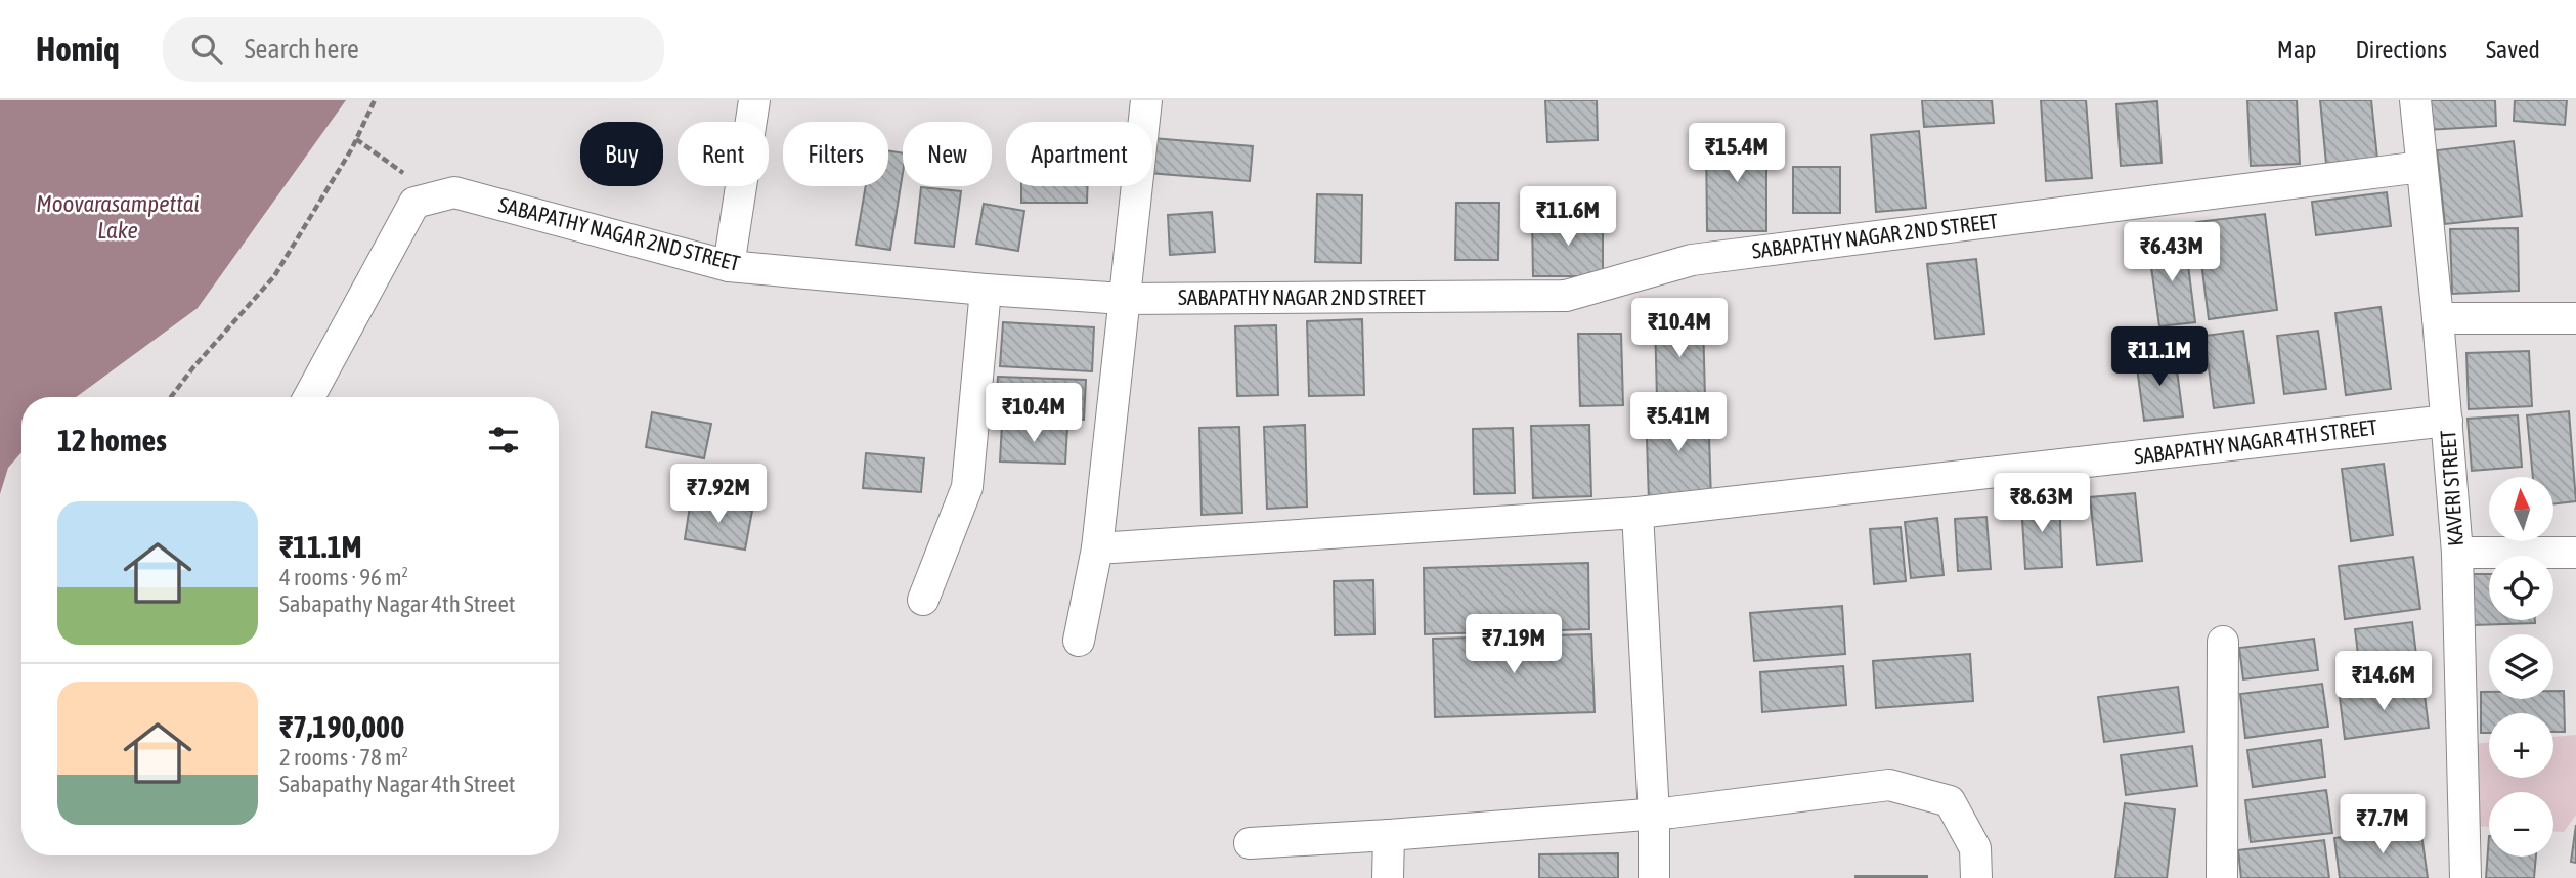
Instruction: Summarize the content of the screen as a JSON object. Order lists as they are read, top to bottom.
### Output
{
  "streets": {
    "street": ["SABAPATHY NAGAR 2ND STREET", "SABAPATHY NAGAR 4TH STREET", "KAVERI STREET"]
  },
  "crossings": [
    ["SABAPATHY NAGAR 2ND STREET", "KAVERI STREET"],
    ["SABAPATHY NAGAR 4TH STREET", "KAVERI STREET"]
  ],
  "water": ["Moovarasampettai Lake"],
  "north": "top",
  "page": {
    "header": "Homiq",
    "search": "Search here",
    "nav": ["Map", "Directions", "Saved"],
    "chip": [
      "Buy",
      "Rent",
      "Filters",
      "New",
      "Apartment"
    ],
    "price": [
      "₹15.4M",
      "₹11.6M",
      "₹6.43M",
      "₹10.4M",
      "₹11.1M",
      "₹10.4M",
      "₹5.41M",
      "₹7.92M",
      "₹8.63M",
      "₹7.19M",
      "₹14.6M",
      "₹7.7M"
    ],
    "heading": "12 homes",
    "map_buttons": ["+", "−"],
    "list": [
      {
        "name": "₹11.1M",
        "note": "4 rooms · 96 m² · Sabapathy Nagar 4th Street"
      },
      {
        "name": "₹7,190,000",
        "note": "2 rooms · 78 m² · Sabapathy Nagar 4th Street"
      }
    ]
  }
}
